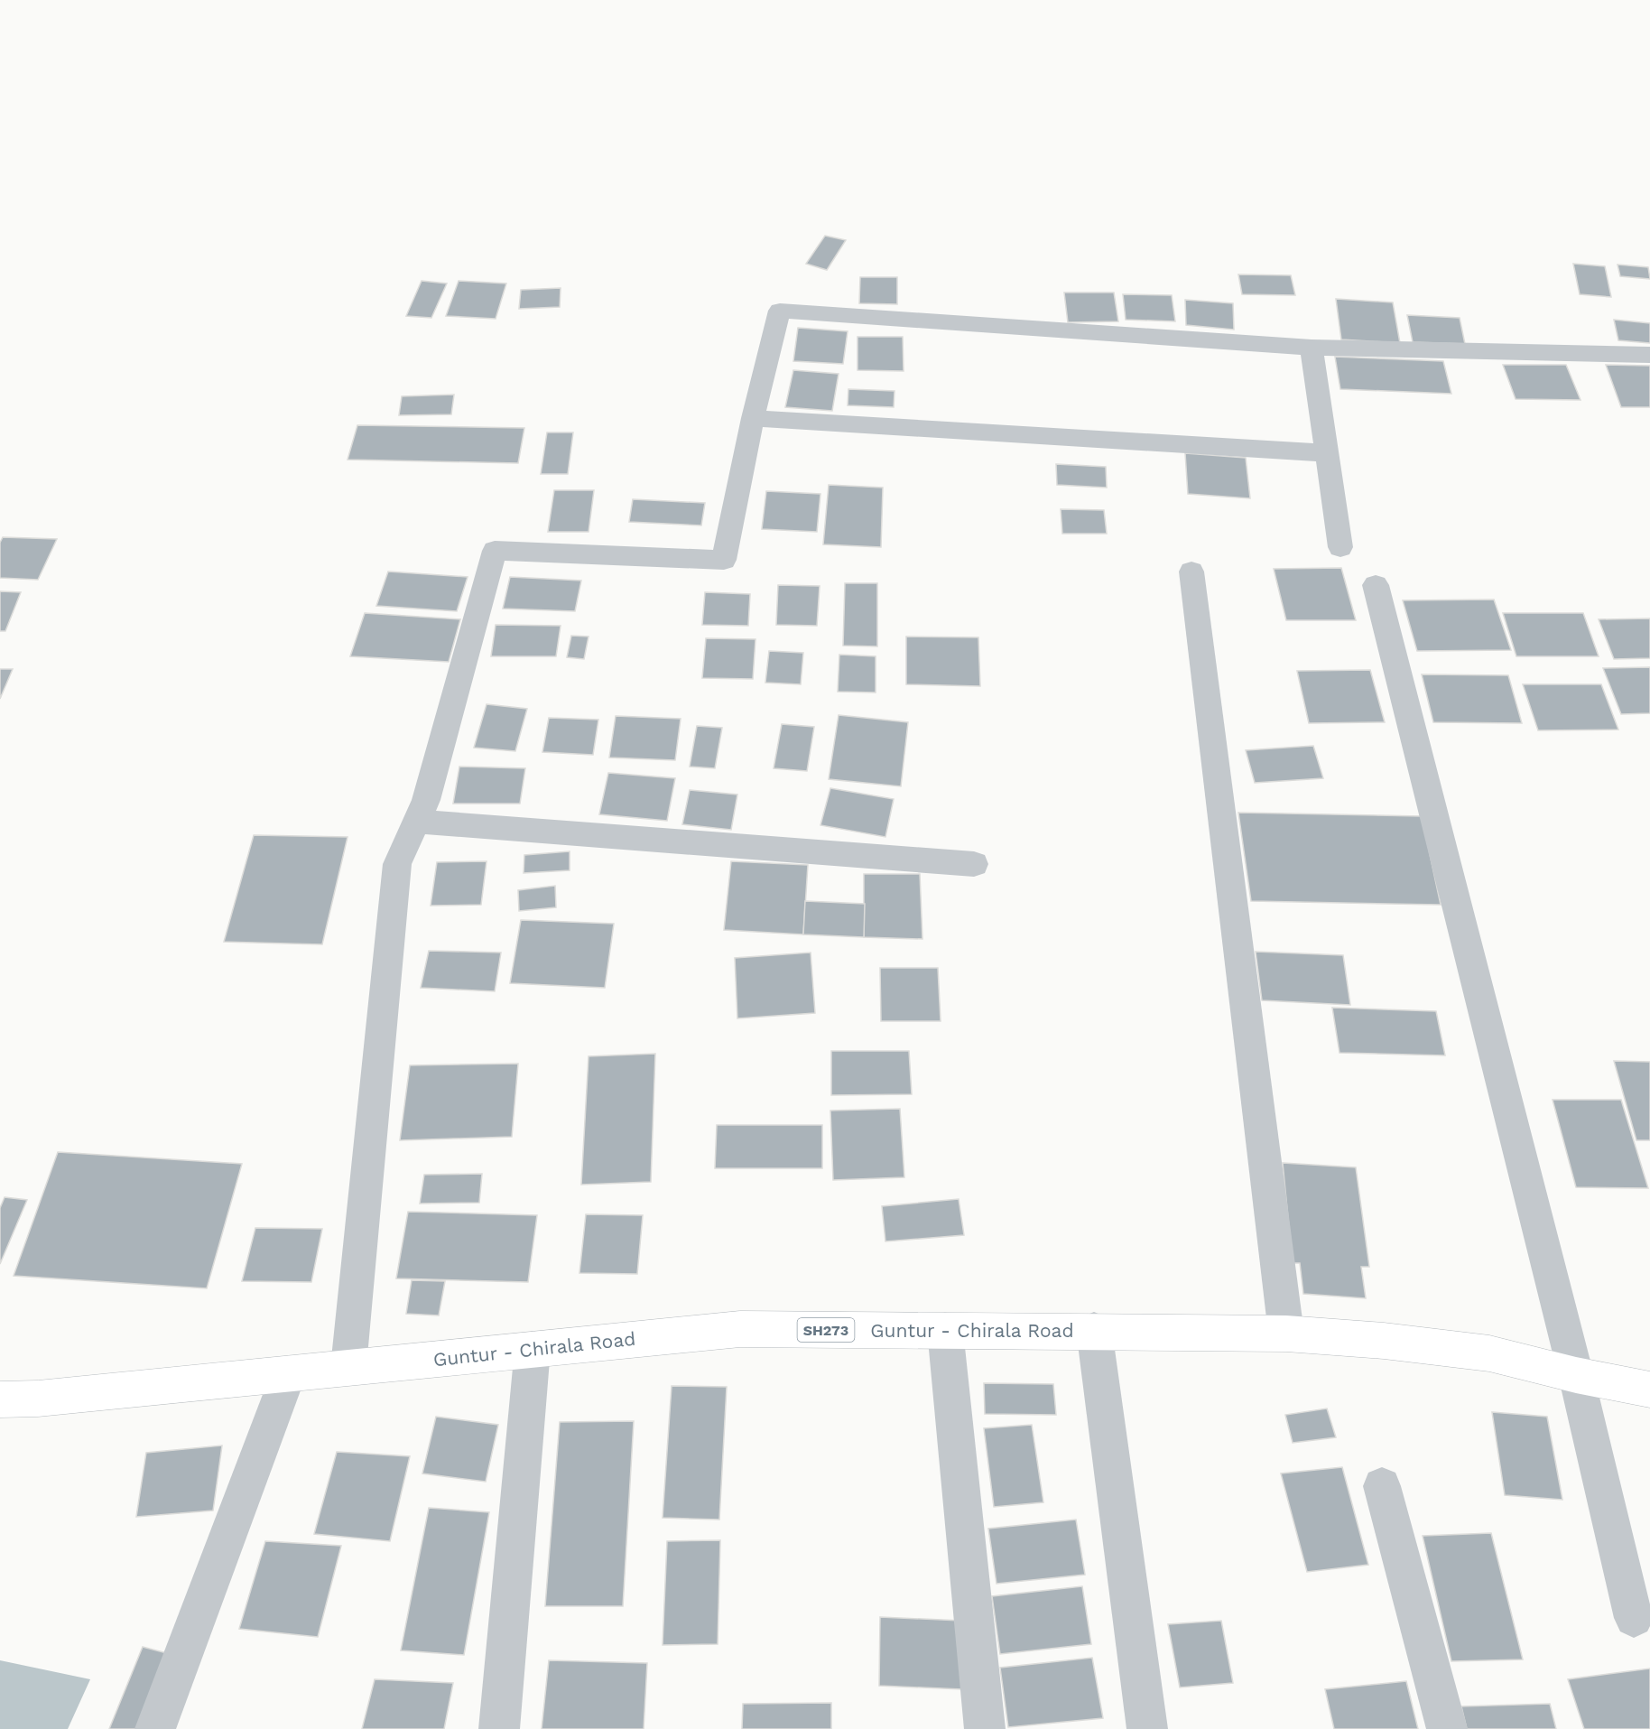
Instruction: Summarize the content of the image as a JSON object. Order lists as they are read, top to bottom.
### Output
{
  "streets": {
    "main road": ["SH273", "Guntur - Chirala Road"]
  }
}
